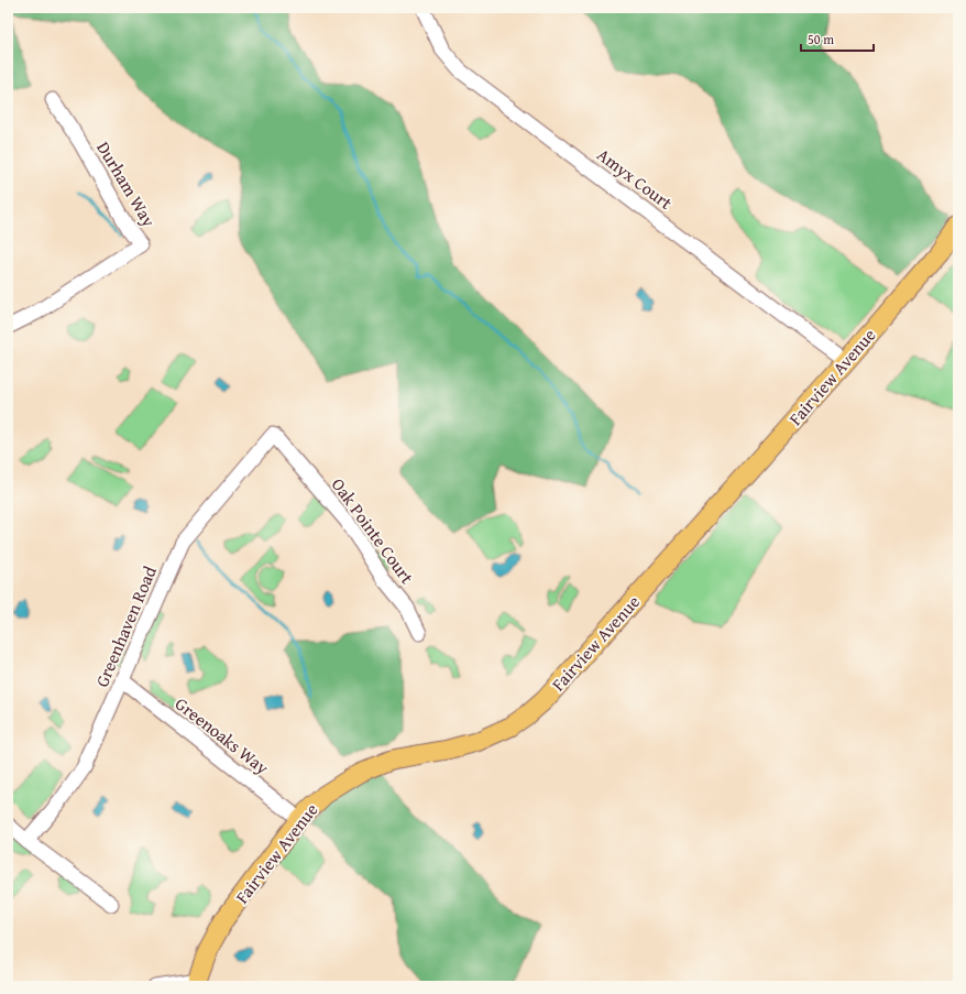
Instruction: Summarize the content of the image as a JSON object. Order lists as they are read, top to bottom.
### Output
{
  "streets": {
    "main road": ["Fairview Avenue"],
    "street": [
      "Amyx Court",
      "Durham Way",
      "Oak Pointe Court",
      "Greenhaven Road",
      "Greenoaks Way"
    ]
  },
  "crossings": [
    ["Amyx Court", "Fairview Avenue"],
    ["Fairview Avenue", "Greenoaks Way"],
    ["Oak Pointe Court", "Greenhaven Road"],
    ["Greenhaven Road", "Greenoaks Way"]
  ],
  "scale_bar": "50 m"
}
